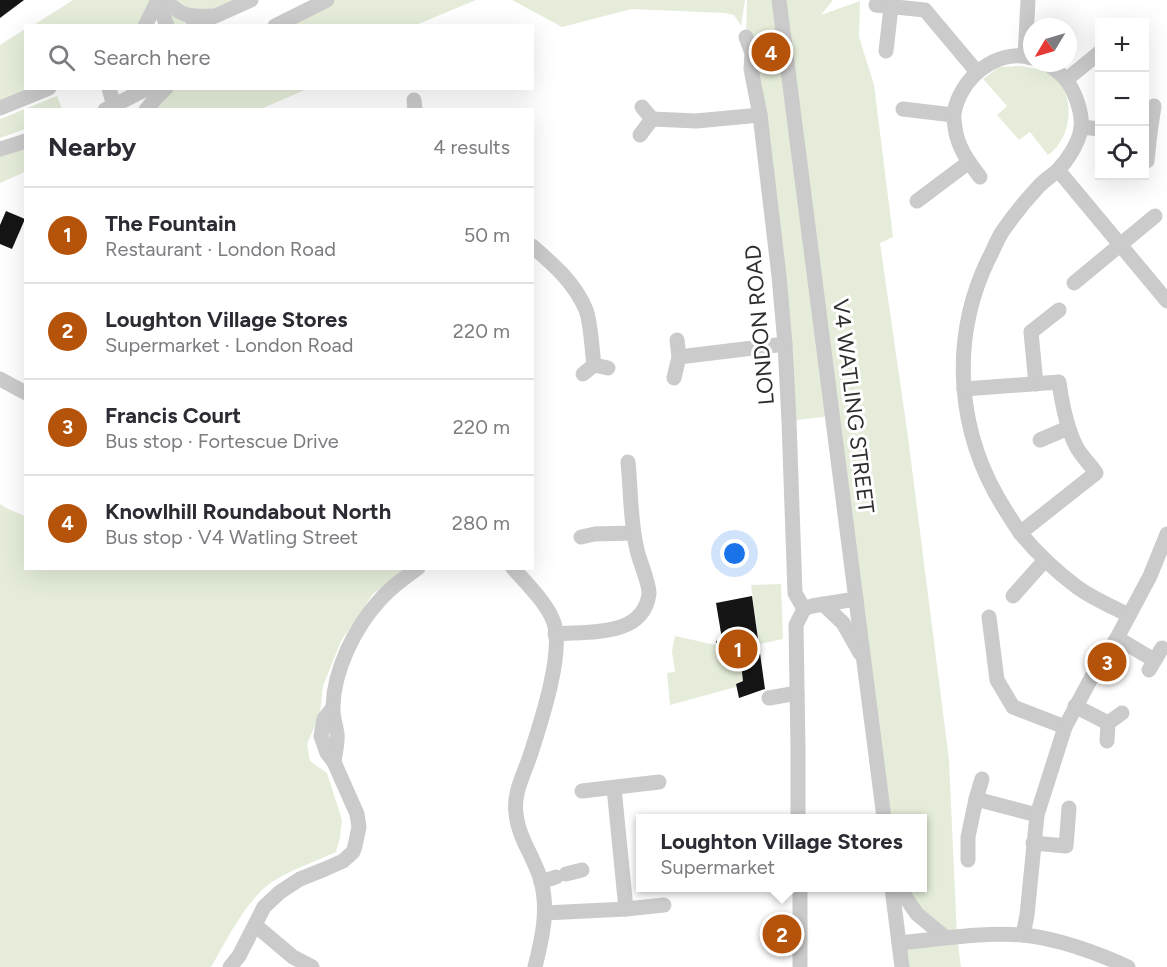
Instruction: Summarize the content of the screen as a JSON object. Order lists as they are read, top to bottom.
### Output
{
  "streets": {
    "street": ["LONDON ROAD", "V4 WATLING STREET"]
  },
  "north": "bottom left",
  "page": {
    "map_buttons": ["+", "−"],
    "search": "Search here",
    "pins": [
      "4",
      "1",
      "3",
      "2"
    ],
    "heading": ["Nearby", "4 results"],
    "list": [
      {
        "mark": "1",
        "name": "The Fountain",
        "note": "Restaurant · London Road",
        "value": "50 m"
      },
      {
        "mark": "2",
        "name": "Loughton Village Stores",
        "note": "Supermarket · London Road",
        "value": "220 m"
      },
      {
        "mark": "3",
        "name": "Francis Court",
        "note": "Bus stop · Fortescue Drive",
        "value": "220 m"
      },
      {
        "mark": "4",
        "name": "Knowlhill Roundabout North",
        "note": "Bus stop · V4 Watling Street",
        "value": "280 m"
      }
    ],
    "popup": ["Loughton Village Stores", "Supermarket"]
  }
}
